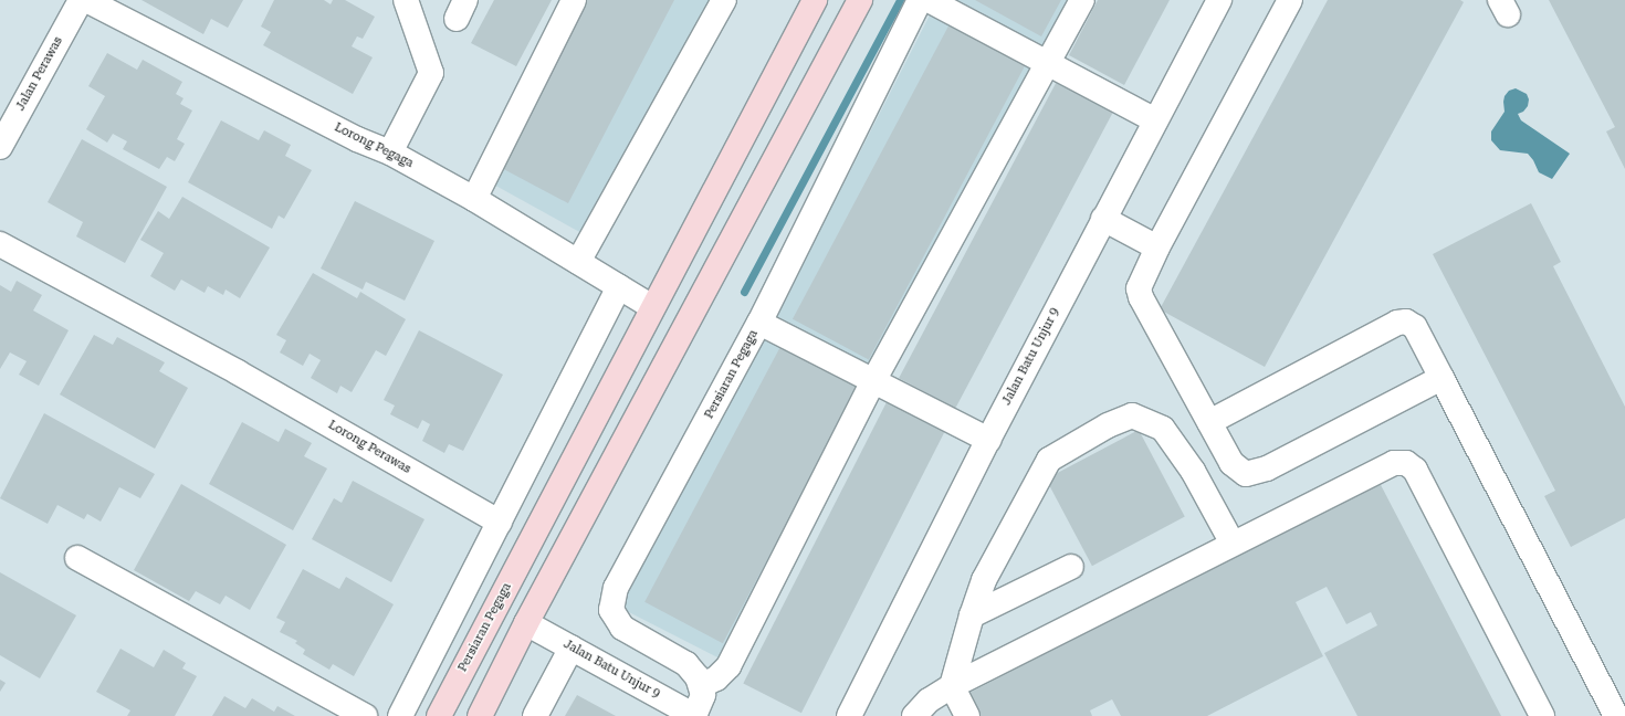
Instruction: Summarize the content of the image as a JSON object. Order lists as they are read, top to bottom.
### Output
{
  "streets": {
    "main road": ["Persiaran Pegaga"],
    "street": [
      "Jalan Perawas",
      "Lorong Pegaga",
      "Jalan Batu Unjur 9",
      "Lorong Perawas"
    ]
  },
  "crossings": [
    ["Lorong Pegaga", "Persiaran Pegaga"]
  ]
}
